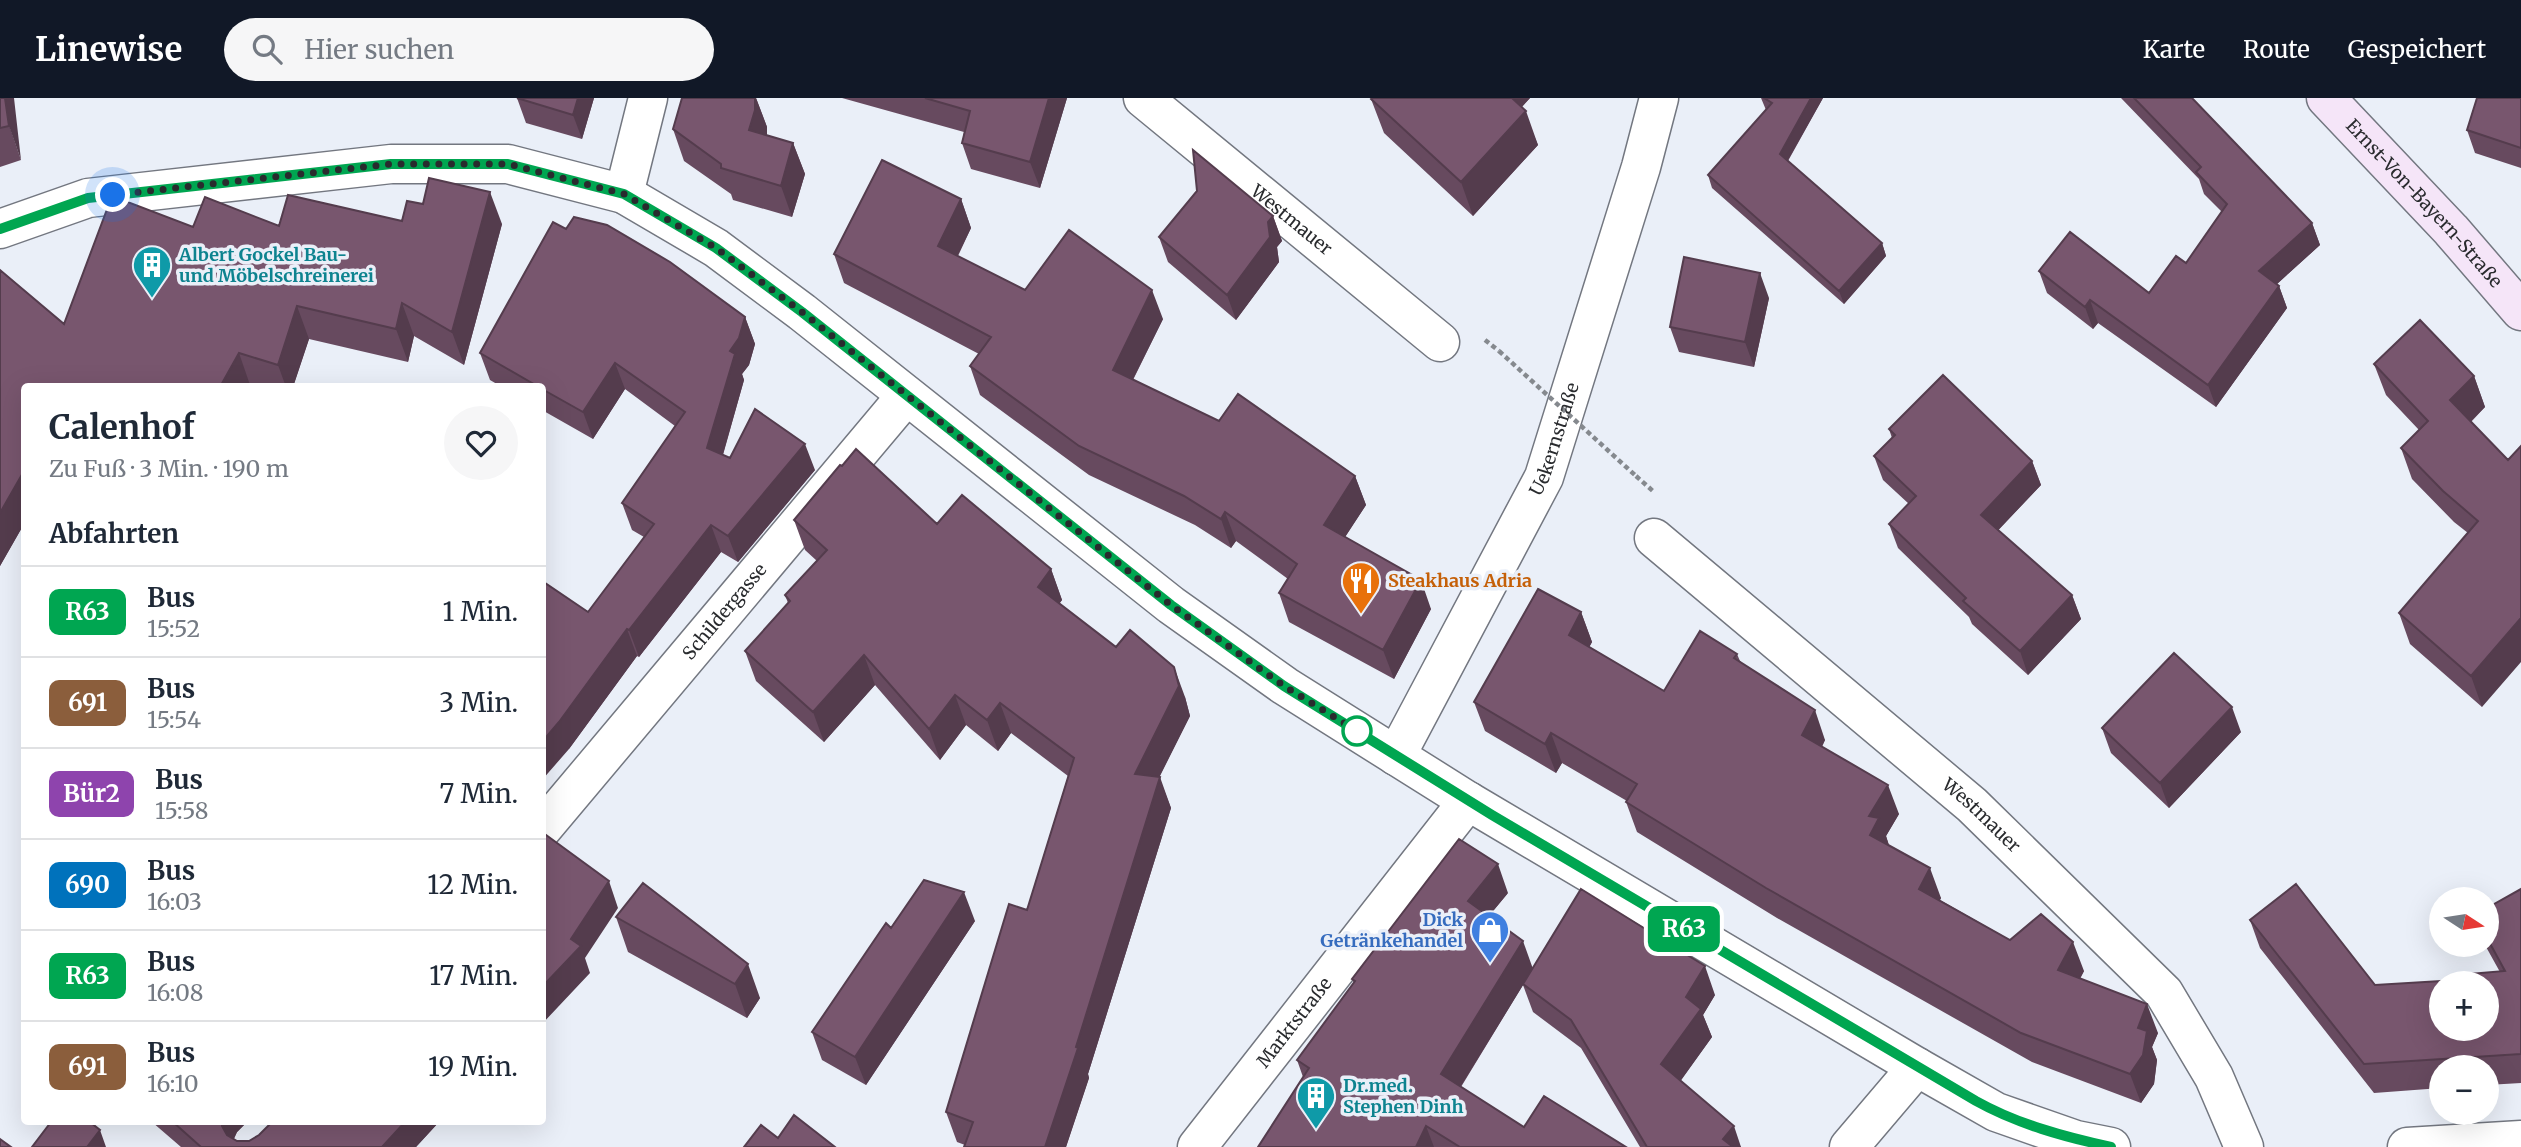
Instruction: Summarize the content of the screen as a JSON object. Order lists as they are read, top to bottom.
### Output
{
  "streets": {
    "main road": ["Ernst-Von-Bayern-Straße"],
    "street": [
      "Westmauer",
      "Uekernstraße",
      "Schildergasse",
      "Marktstraße"
    ]
  },
  "places": {
    "building": ["Albert Gockel Bau- und Möbelschreinerei", "Dr.med. Stephen Dinh"],
    "restaurant": ["Steakhaus Adria"],
    "shop": ["Dick Getränkehandel"]
  },
  "lines": ["bus line R63"],
  "north": "right",
  "page": {
    "header": "Linewise",
    "search": "Hier suchen",
    "nav": ["Karte", "Route", "Gespeichert"],
    "on_map": "R63",
    "heading": [
      ["Calenhof", "Zu Fuß · 3 Min. · 190 m"],
      "Abfahrten"
    ],
    "list": [
      {
        "mark": "R63",
        "name": "Bus",
        "note": "15:52",
        "value": "1 Min."
      },
      {
        "mark": "691",
        "name": "Bus",
        "note": "15:54",
        "value": "3 Min."
      },
      {
        "mark": "Bür2",
        "name": "Bus",
        "note": "15:58",
        "value": "7 Min."
      },
      {
        "mark": "690",
        "name": "Bus",
        "note": "16:03",
        "value": "12 Min."
      },
      {
        "mark": "R63",
        "name": "Bus",
        "note": "16:08",
        "value": "17 Min."
      },
      {
        "mark": "691",
        "name": "Bus",
        "note": "16:10",
        "value": "19 Min."
      }
    ],
    "map_buttons": ["+", "−"]
  }
}
